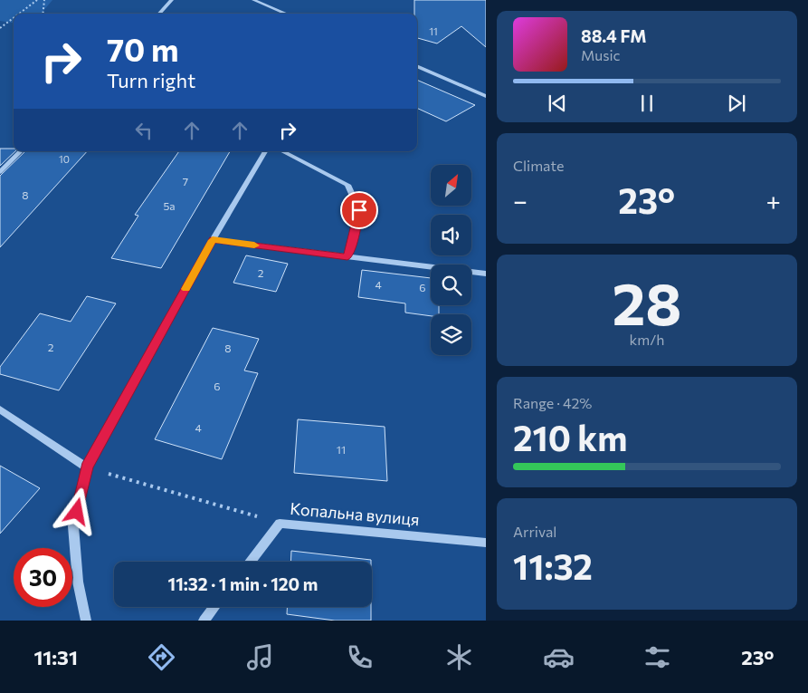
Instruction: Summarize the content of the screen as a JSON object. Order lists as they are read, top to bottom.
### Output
{
  "streets": {
    "street": ["Копальна вулиця"]
  },
  "house_numbers": [
    "11",
    "10",
    "7",
    "8",
    "5а",
    "2",
    "4",
    "6",
    "2",
    "8",
    "6",
    "4",
    "11"
  ],
  "north": "top right",
  "page": {
    "turn": ["70 m", "Turn right"],
    "song": ["88.4 FM", "Music"],
    "tile": [
      "Climate",
      ["28", "km/h"],
      ["Range · 42%", "210 km"],
      ["Arrival", "11:32"]
    ],
    "heat": ["−", "23°", "+"],
    "limit": "30",
    "trip": "11:32 · 1 min · 120 m",
    "tabs": ["11:31", "23°"]
  }
}
